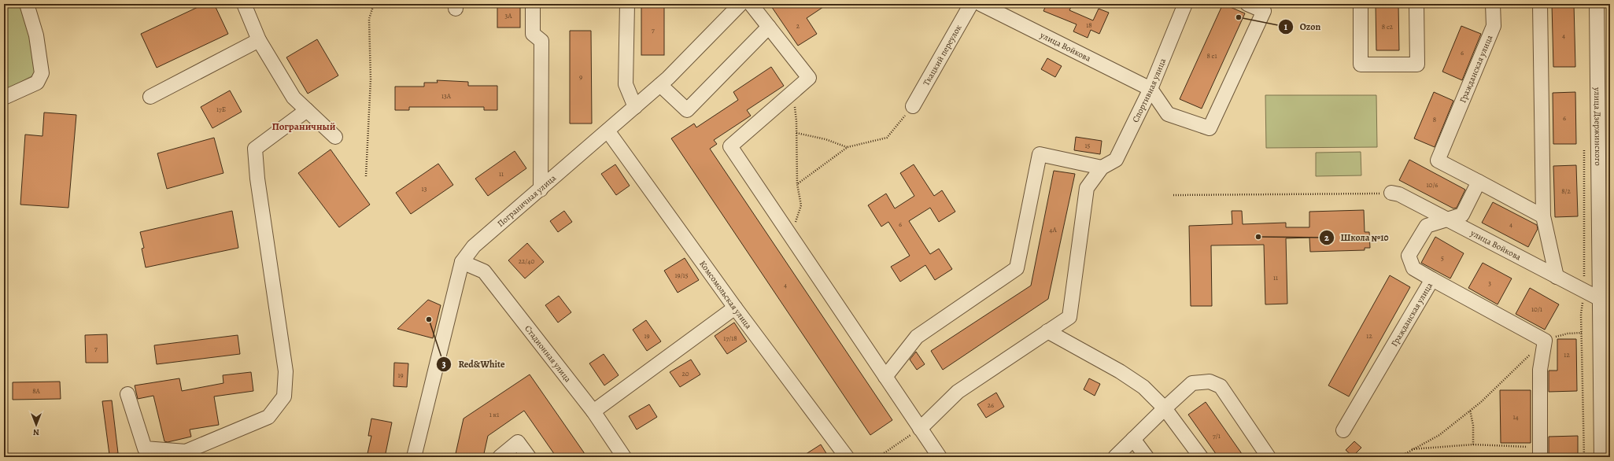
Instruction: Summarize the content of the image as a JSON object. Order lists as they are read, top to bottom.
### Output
{
  "streets": {
    "street": [
      "улица Войкова",
      "Ткацкий переулок",
      "Гражданская улица",
      "Спортивная улица",
      "улица Дзержинского",
      "Пограничная улица",
      "Комсомольская улица",
      "Стадионная улица"
    ]
  },
  "crossings": [
    ["улица Войкова", "Гражданская улица"],
    ["улица Войкова", "Спортивная улица"],
    ["улица Войкова", "улица Дзержинского"],
    ["Пограничная улица", "Комсомольская улица"],
    ["Пограничная улица", "Стадионная улица"]
  ],
  "districts": ["Пограничный"],
  "places": ["Ozon", "Школа №10", "Red&White"],
  "house_numbers": [
    "3А",
    "18",
    "2",
    "8 с2",
    "7",
    "4",
    "6",
    "8 с1",
    "9",
    "13А",
    "17Б",
    "6",
    "8",
    "15",
    "11",
    "10/6",
    "13",
    "8/2",
    "6",
    "4",
    "4А",
    "5",
    "22/40",
    "19/15",
    "11",
    "3",
    "4",
    "10/1",
    "19",
    "12",
    "17/18",
    "7",
    "12",
    "20",
    "19",
    "8А",
    "26",
    "1 к1",
    "14",
    "7/1"
  ],
  "north": "bottom"
}
